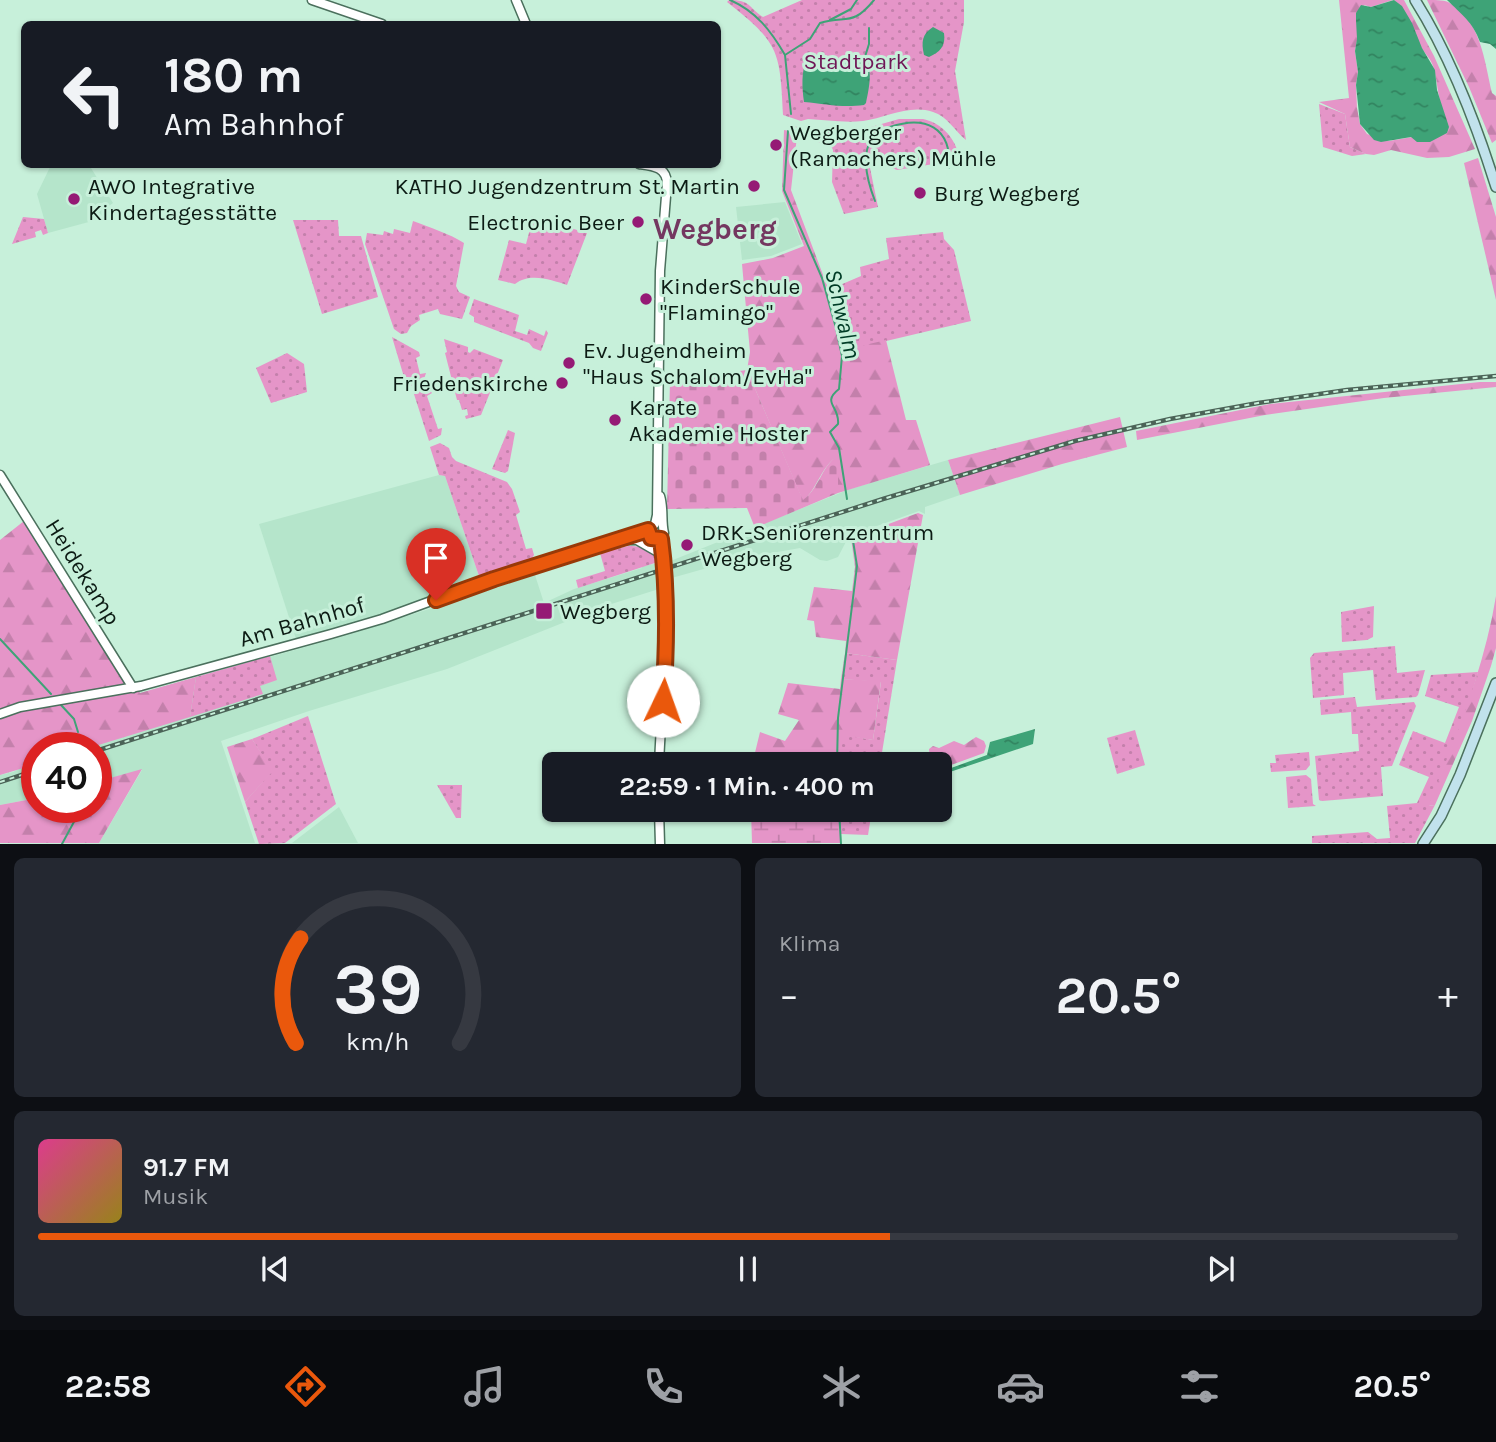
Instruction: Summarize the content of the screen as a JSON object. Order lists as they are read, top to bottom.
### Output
{
  "streets": {
    "street": ["Heidekamp", "Am Bahnhof"]
  },
  "crossings": [
    ["Heidekamp", "Am Bahnhof"]
  ],
  "districts": ["Wegberg"],
  "water": ["Schwalm"],
  "parks": ["Stadtpark"],
  "places": {
    "other": [
      "Wegberger (Ramachers) Mühle",
      "KATHO Jugendzentrum St. Martin",
      "Burg Wegberg",
      "AWO Integrative Kindertagesstätte",
      "Electronic Beer",
      "KinderSchule \"Flamingo\"",
      "Ev. Jugendheim \"Haus Schalom/EvHa\"",
      "Friedenskirche",
      "Karate Akademie Hoster",
      "DRK-Seniorenzentrum Wegberg"
    ],
    "transit": ["Wegberg"]
  },
  "page": {
    "turn": ["180 m", "Am Bahnhof"],
    "limit": "40",
    "trip": "22:59 · 1 Min. · 400 m",
    "tile": "Klima",
    "heat": ["−", "20.5°", "+"],
    "song": ["91.7 FM", "Musik"],
    "tabs": ["22:58", "20.5°"],
    "gauge": ["39", "km/h"]
  }
}
